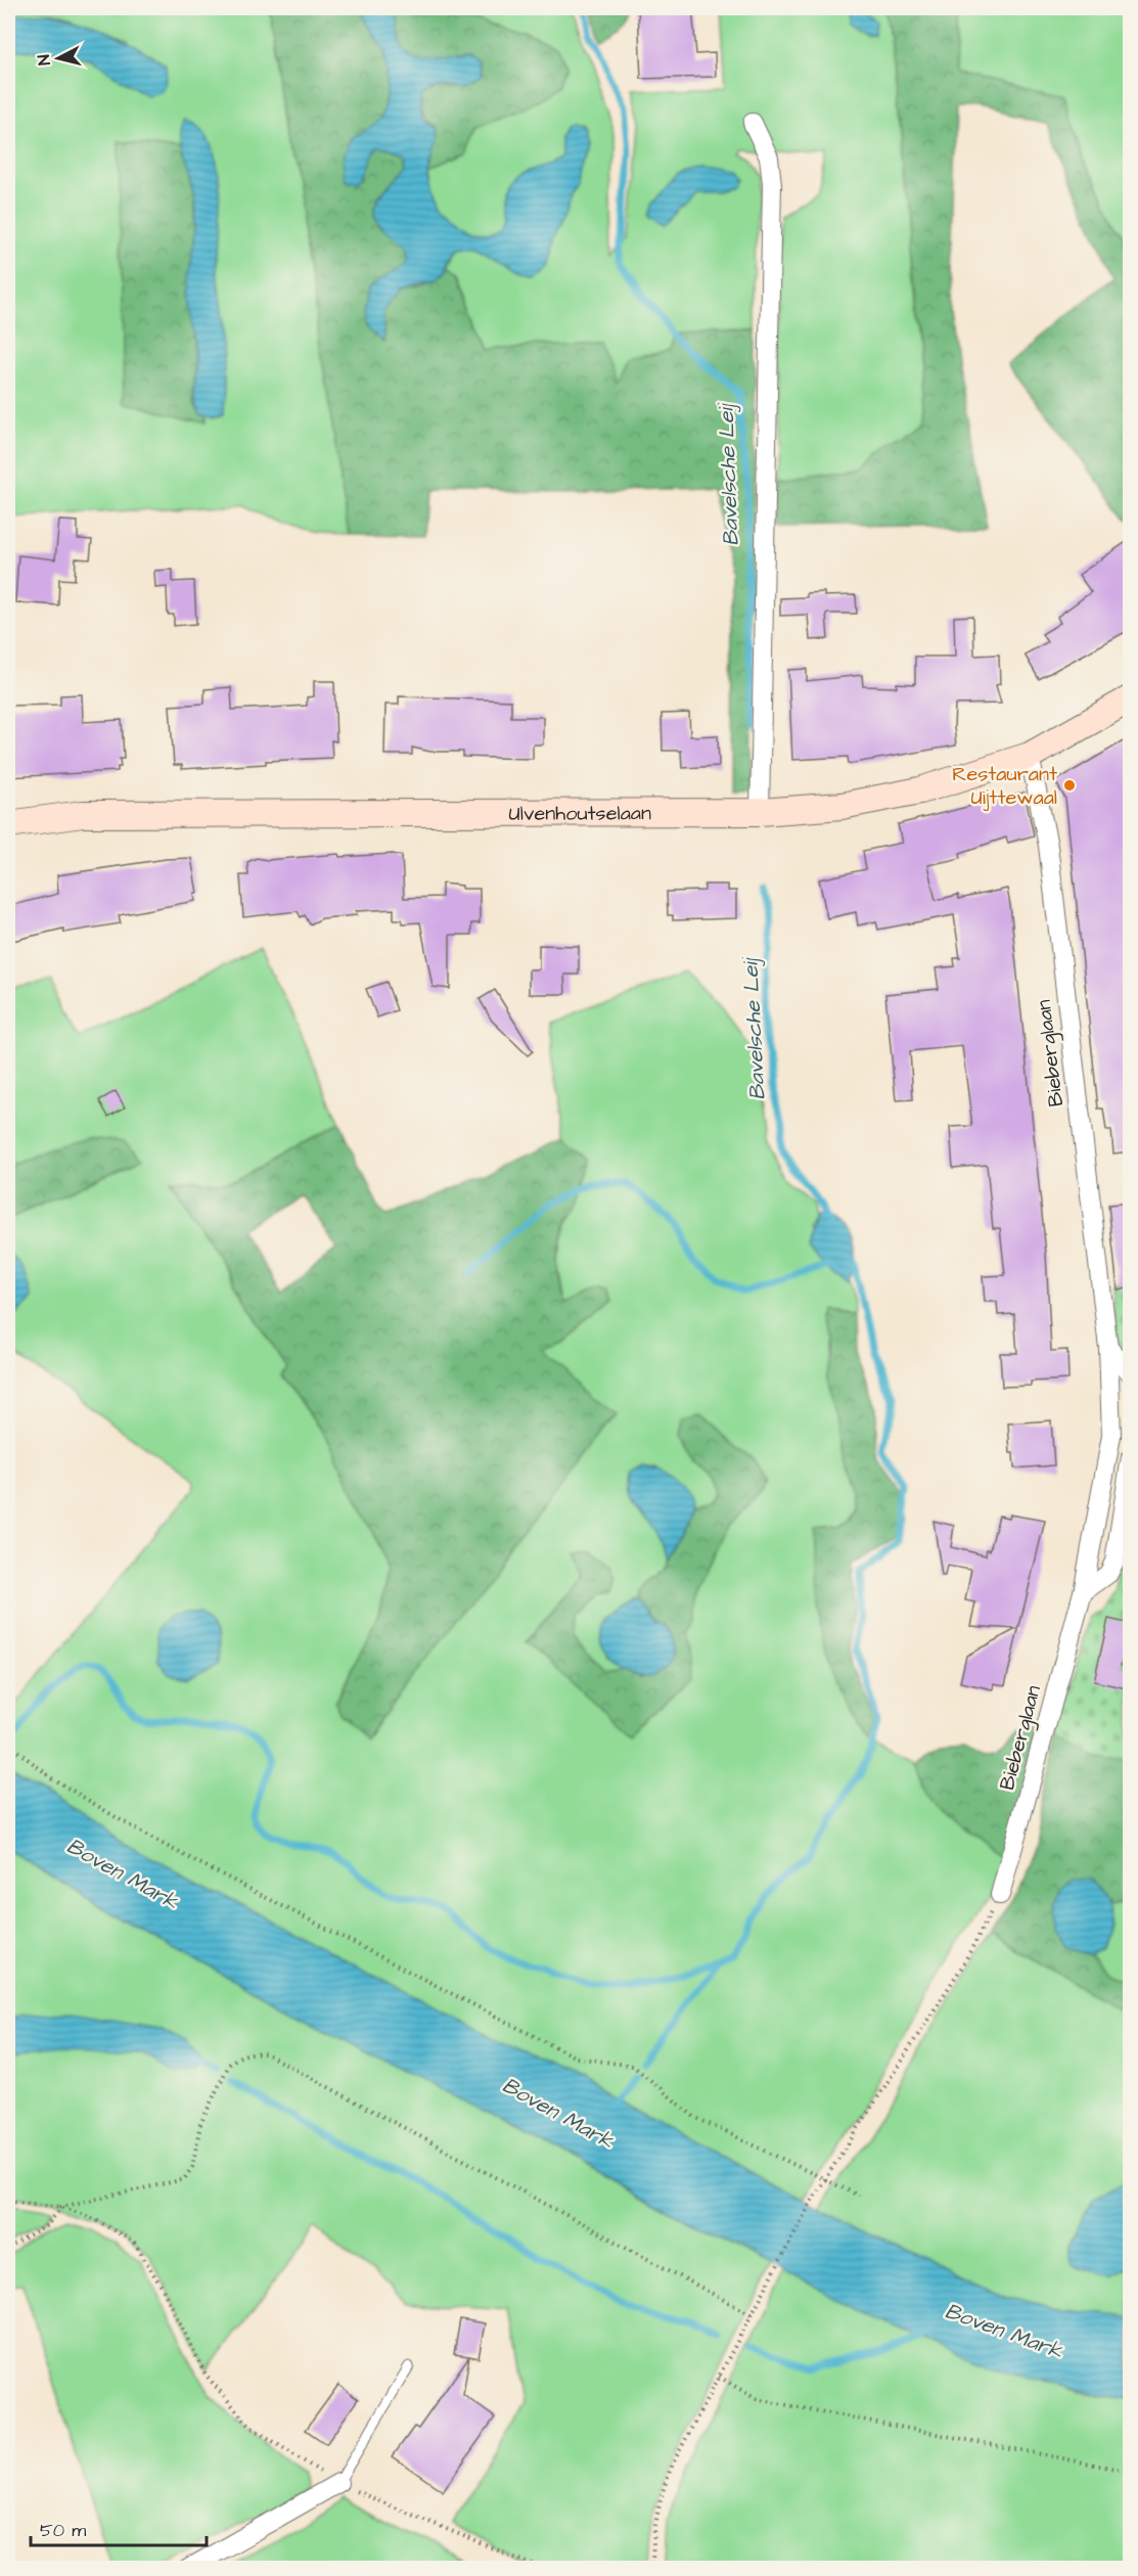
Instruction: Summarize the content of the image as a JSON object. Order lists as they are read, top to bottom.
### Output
{
  "streets": {
    "main road": ["Ulvenhoutselaan"],
    "street": ["Bieberglaan"]
  },
  "crossings": [
    ["Ulvenhoutselaan", "Bieberglaan"]
  ],
  "water": ["Bavelsche Leij", "Boven Mark"],
  "places": ["Restaurant Uijttewaal"],
  "scale_bar": "50 m",
  "north": "left"
}
